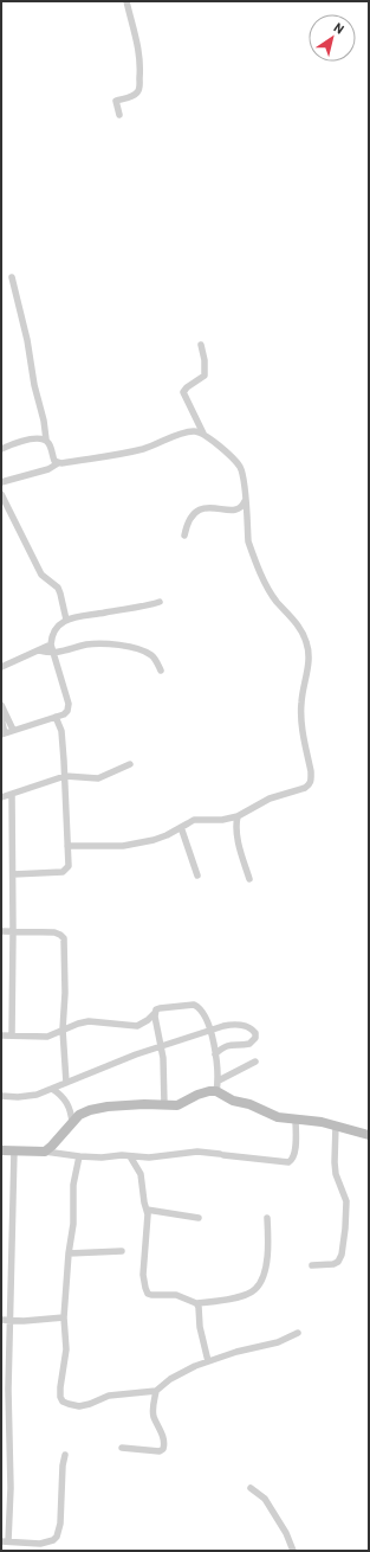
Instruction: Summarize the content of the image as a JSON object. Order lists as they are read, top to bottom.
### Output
{
  "north": "top right"
}
